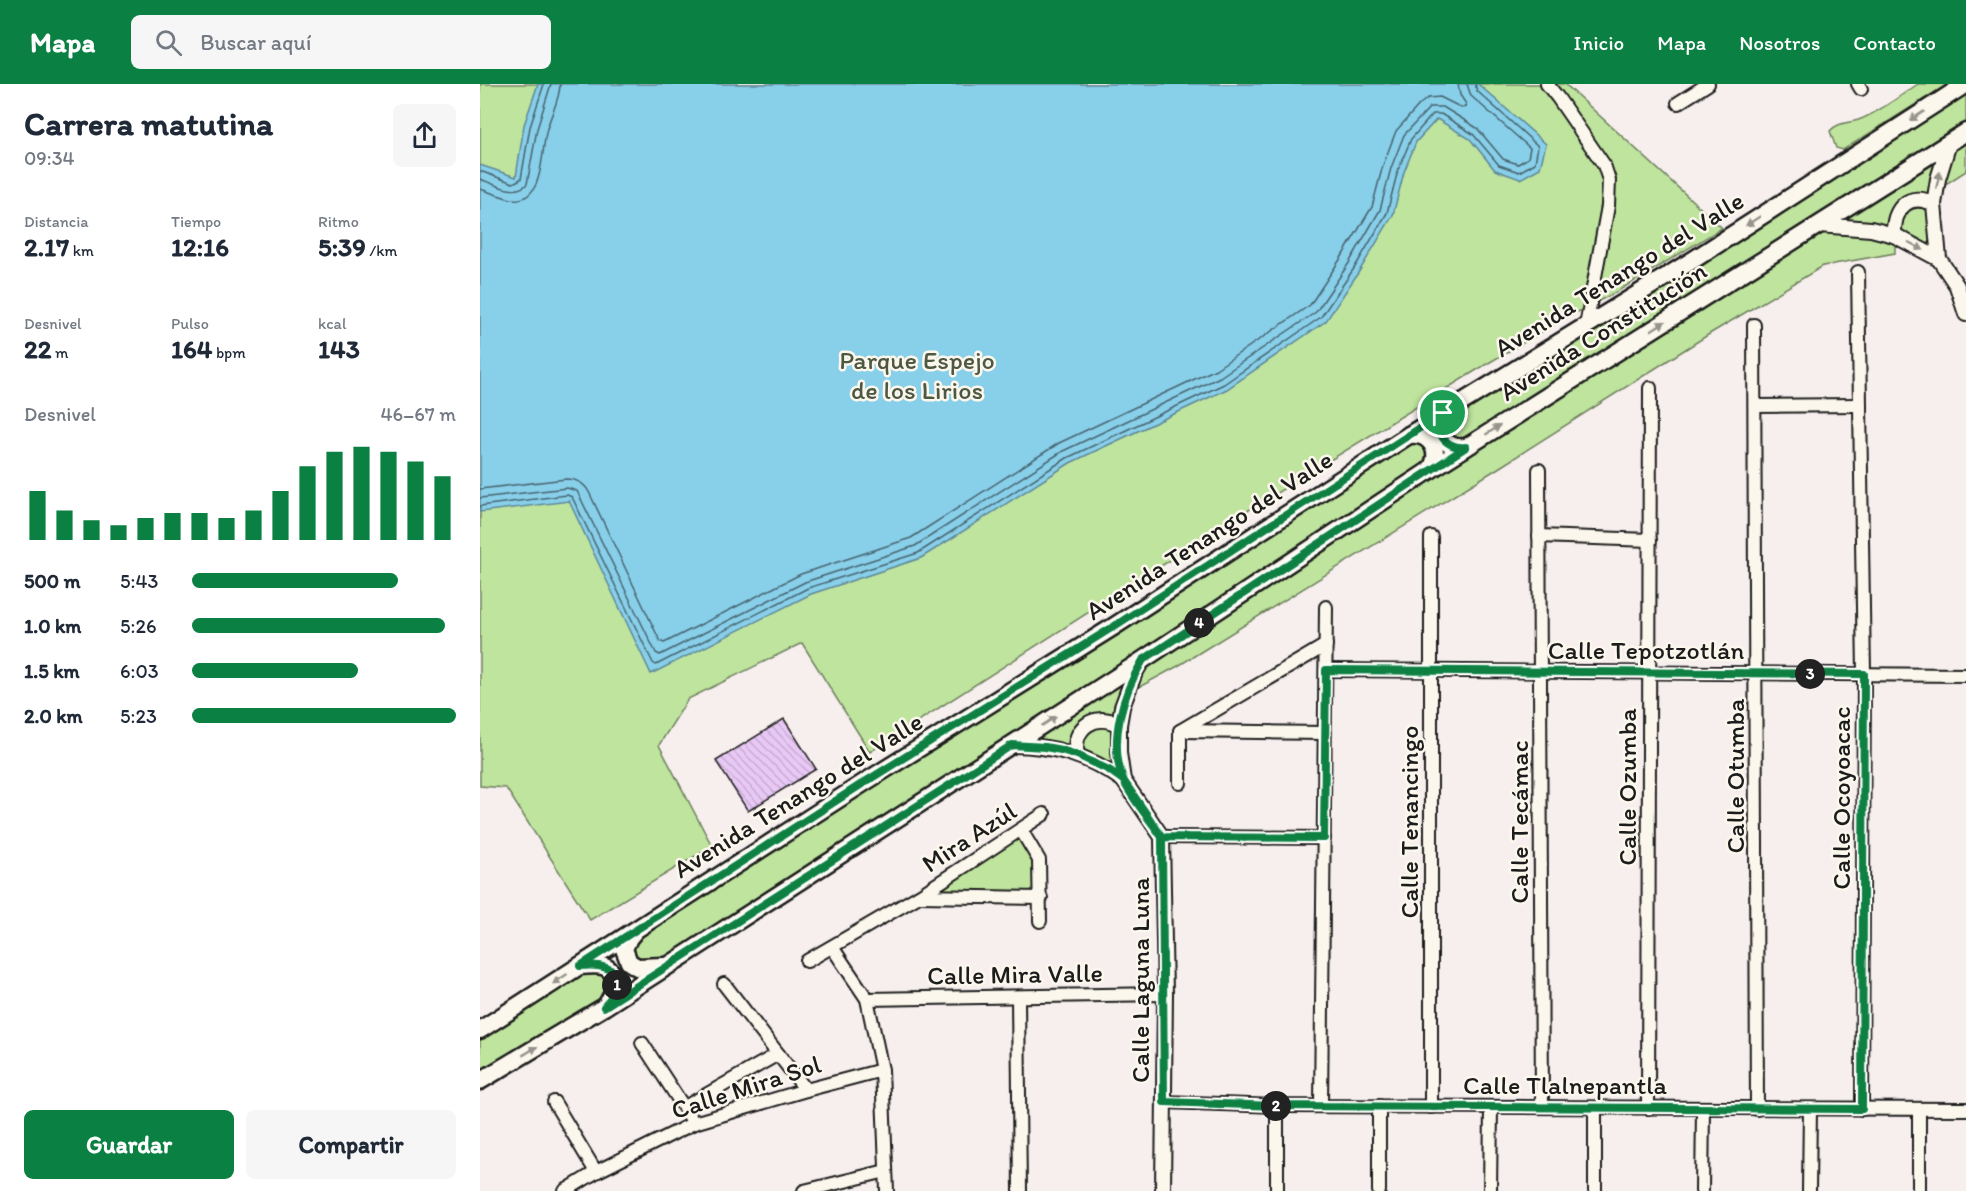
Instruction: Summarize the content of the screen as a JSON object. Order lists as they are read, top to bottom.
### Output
{
  "streets": {
    "main road": ["Avenida Tenango del Valle", "Avenida Constitución"],
    "street": [
      "Calle Tepotzotlán",
      "Calle Otumba",
      "Calle Ozumba",
      "Calle Ocoyoacac",
      "Calle Tenancingo",
      "Calle Tecámac",
      "Mira Azúl",
      "Calle Mira Valle",
      "Calle Laguna Luna",
      "Calle Tlalnepantla",
      "Calle Mira Sol"
    ]
  },
  "crossings": [
    ["Calle Tepotzotlán", "Calle Otumba"],
    ["Calle Tepotzotlán", "Calle Ozumba"],
    ["Calle Tepotzotlán", "Calle Ocoyoacac"],
    ["Calle Tepotzotlán", "Calle Tenancingo"],
    ["Calle Tepotzotlán", "Calle Tecámac"],
    ["Calle Otumba", "Calle Tlalnepantla"],
    ["Calle Ozumba", "Calle Tlalnepantla"],
    ["Calle Ocoyoacac", "Calle Tlalnepantla"],
    ["Calle Tenancingo", "Calle Tlalnepantla"],
    ["Calle Tecámac", "Calle Tlalnepantla"],
    ["Calle Mira Valle", "Calle Laguna Luna"],
    ["Calle Laguna Luna", "Calle Tlalnepantla"]
  ],
  "one_way": ["Avenida Constitución"],
  "parks": ["Parque Espejo de los Lirios"],
  "page": {
    "header": "Mapa",
    "search": "Buscar aquí",
    "nav": [
      "Inicio",
      "Mapa",
      "Nosotros",
      "Contacto"
    ],
    "heading": ["Carrera matutina", "09:34"],
    "stats": [
      ["Distancia", "2.17 km"],
      ["Tiempo", "12:16"],
      ["Ritmo", "5:39 /km"],
      ["Desnivel", "22 m"],
      ["Pulso", "164 bpm"],
      ["kcal", "143"]
    ],
    "chart": ["Desnivel", "46–67 m"],
    "list": [
      {
        "name": "500 m",
        "note": "5:43"
      },
      {
        "name": "1.0 km",
        "note": "5:26"
      },
      {
        "name": "1.5 km",
        "note": "6:03"
      },
      {
        "name": "2.0 km",
        "note": "5:23"
      }
    ],
    "pins": [
      "4",
      "3",
      "1",
      "2"
    ],
    "buttons": ["Guardar", "Compartir"]
  }
}
